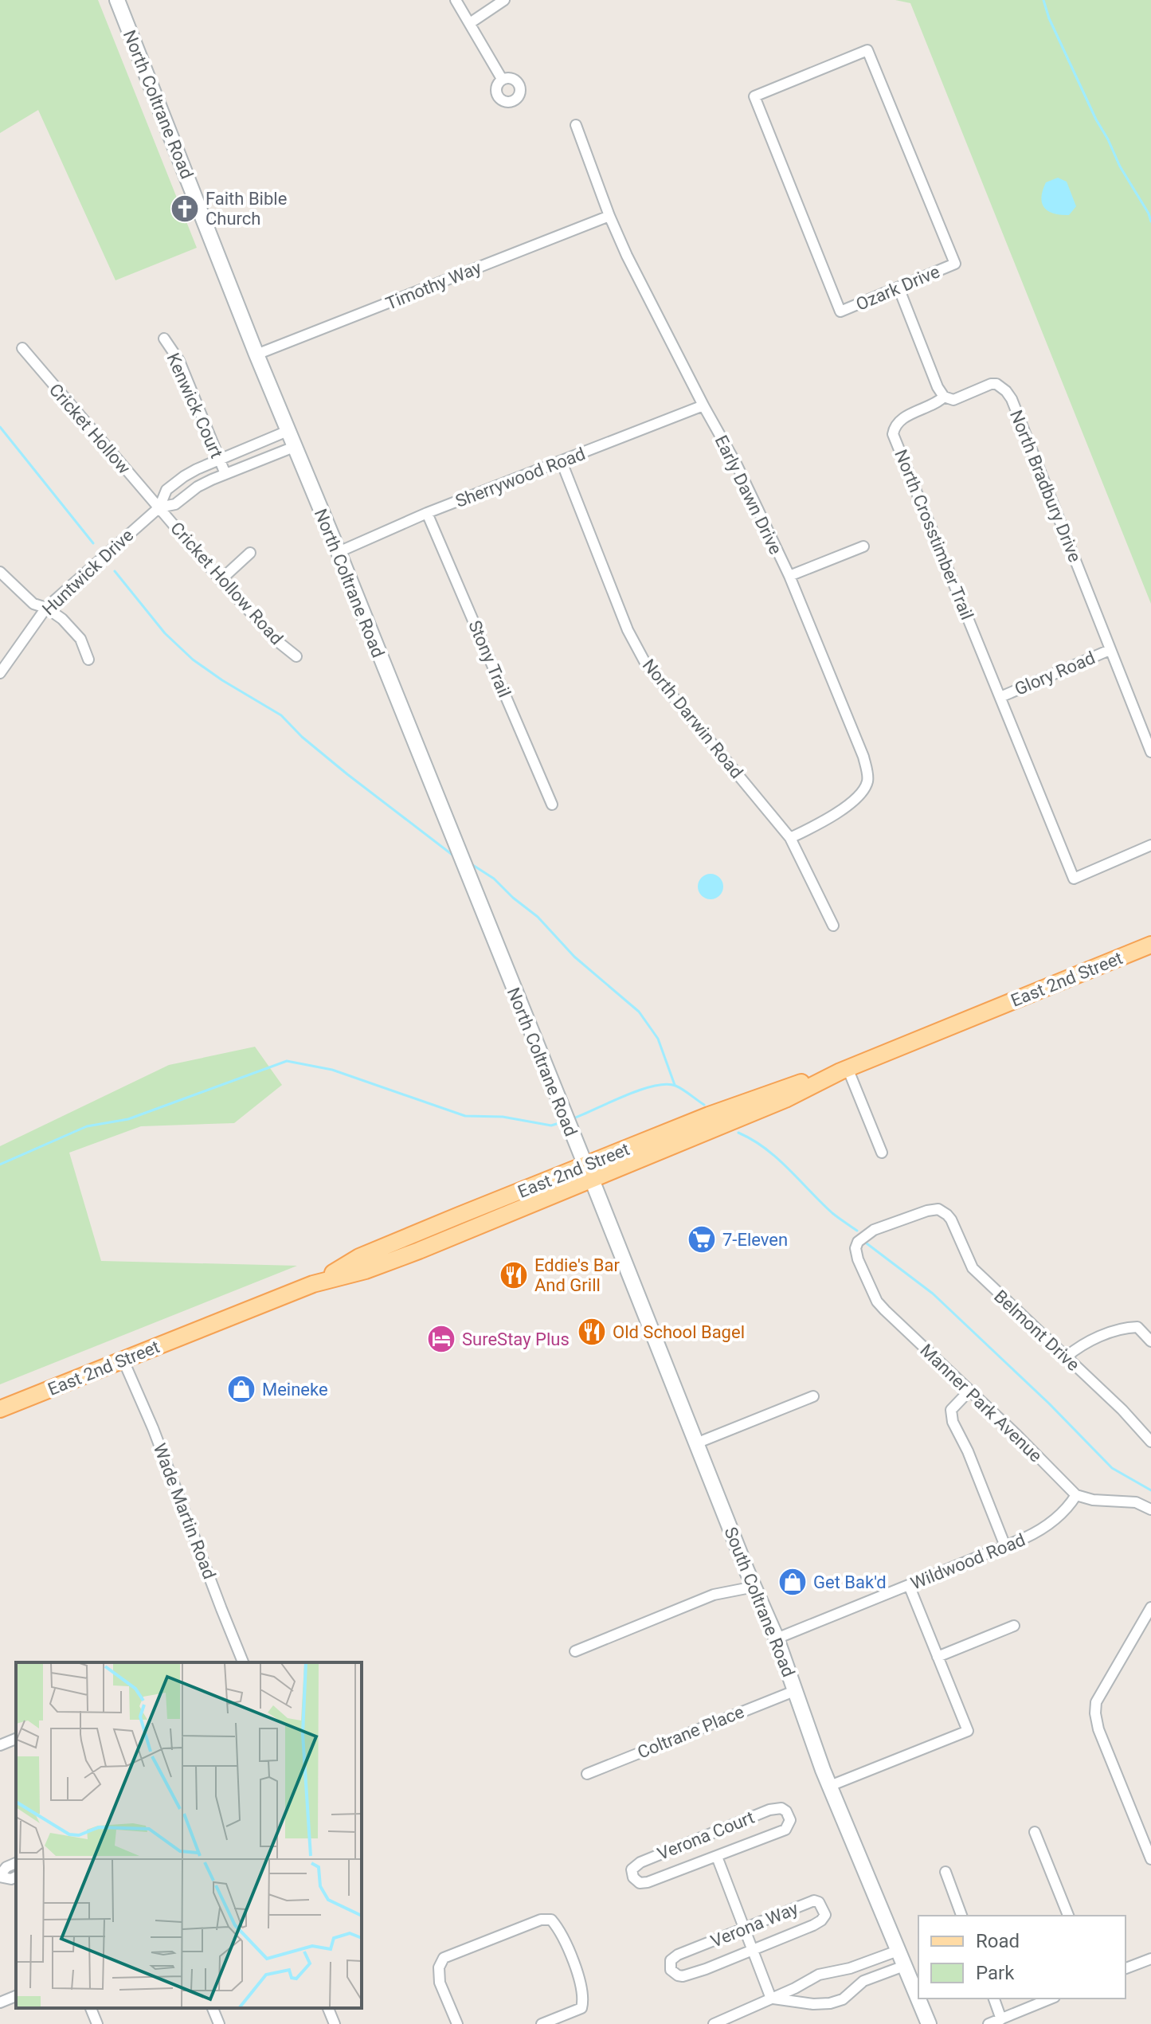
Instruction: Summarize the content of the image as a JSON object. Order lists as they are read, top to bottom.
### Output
{
  "streets": {
    "main road": ["East 2nd Street"],
    "street": [
      "North Coltrane Road",
      "Timothy Way",
      "Ozark Drive",
      "Kenwick Court",
      "Cricket Hollow",
      "Sherrywood Road",
      "North Bradbury Drive",
      "Early Dawn Drive",
      "North Crosstimber Trail",
      "Huntwick Drive",
      "Cricket Hollow Road",
      "Stony Trail",
      "Glory Road",
      "North Darwin Road",
      "Belmont Drive",
      "Manner Park Avenue",
      "Wade Martin Road",
      "Wildwood Road",
      "South Coltrane Road",
      "Coltrane Place",
      "Verona Court",
      "Verona Way"
    ]
  },
  "crossings": [
    ["North Coltrane Road", "Timothy Way"],
    ["North Coltrane Road", "Sherrywood Road"],
    ["North Coltrane Road", "Huntwick Drive"],
    ["North Coltrane Road", "East 2nd Street"],
    ["North Coltrane Road", "South Coltrane Road"],
    ["Timothy Way", "Early Dawn Drive"],
    ["Kenwick Court", "Huntwick Drive"],
    ["Cricket Hollow", "Huntwick Drive"],
    ["Cricket Hollow", "Cricket Hollow Road"],
    ["Sherrywood Road", "Early Dawn Drive"],
    ["Sherrywood Road", "Stony Trail"],
    ["Sherrywood Road", "North Darwin Road"],
    ["North Bradbury Drive", "North Crosstimber Trail"],
    ["North Bradbury Drive", "Glory Road"],
    ["Early Dawn Drive", "North Darwin Road"],
    ["North Crosstimber Trail", "Glory Road"],
    ["Huntwick Drive", "Cricket Hollow Road"],
    ["East 2nd Street", "Wade Martin Road"],
    ["East 2nd Street", "South Coltrane Road"],
    ["Belmont Drive", "Manner Park Avenue"],
    ["Manner Park Avenue", "Wildwood Road"],
    ["Wildwood Road", "South Coltrane Road"],
    ["South Coltrane Road", "Coltrane Place"]
  ],
  "places": {
    "church": ["Faith Bible Church"],
    "supermarket": ["7-Eleven"],
    "restaurant": ["Eddie's Bar And Grill", "Old School Bagel"],
    "hotel": ["SureStay Plus"],
    "shop": ["Meineke", "Get Bak'd"]
  },
  "legend": ["Road", "Park"]
}
